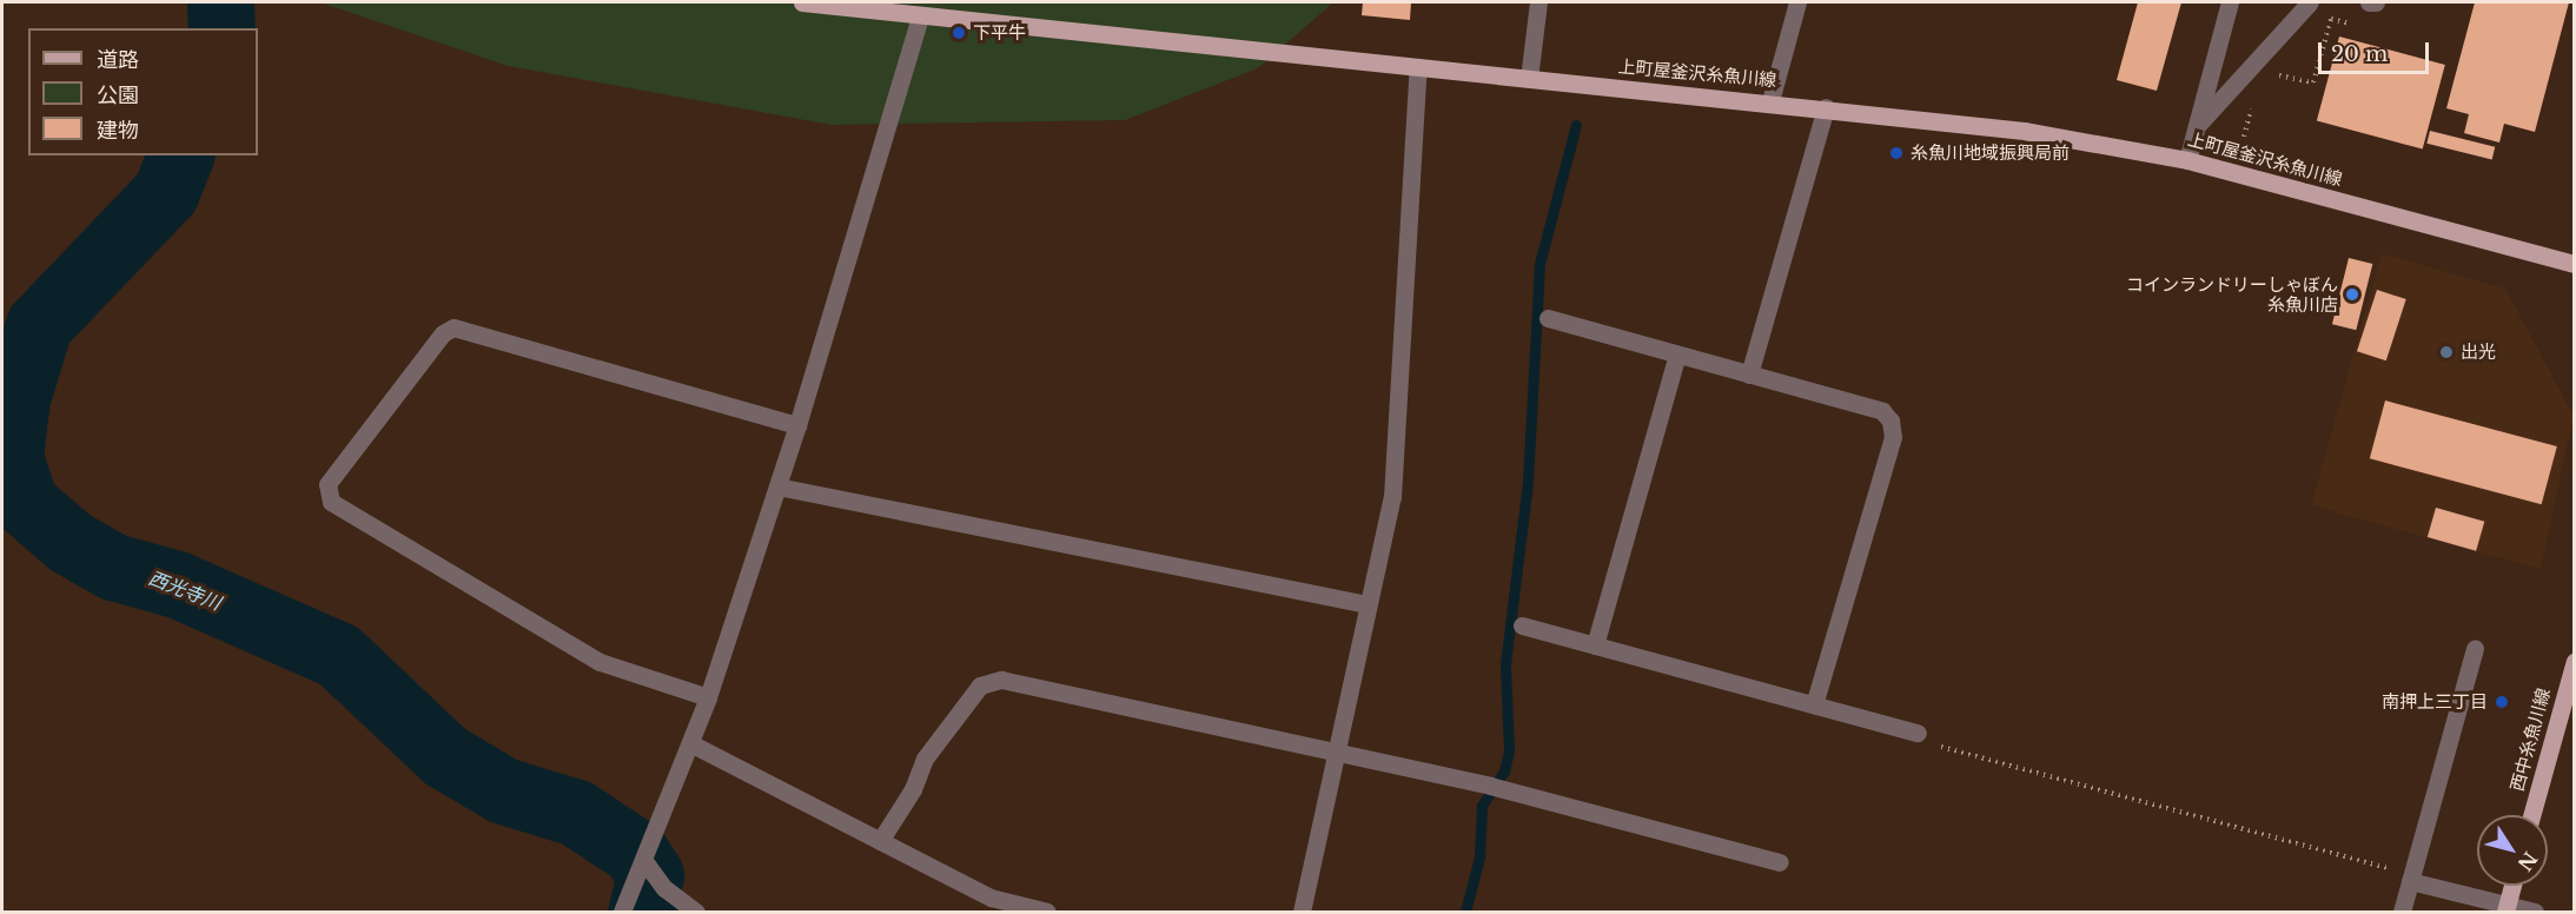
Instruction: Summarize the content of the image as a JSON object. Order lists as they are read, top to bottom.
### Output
{
  "streets": {
    "main road": ["上町屋釜沢糸魚川線", "西中糸魚川線"]
  },
  "water": ["西光寺川"],
  "places": [
    "下平牛",
    "糸魚川地域振興局前",
    "コインランドリーしゃぼん 糸魚川店",
    "出光",
    "南押上三丁目"
  ],
  "legend": ["道路", "公園", "建物"],
  "scale_bar": "20 m",
  "north": "bottom right"
}
